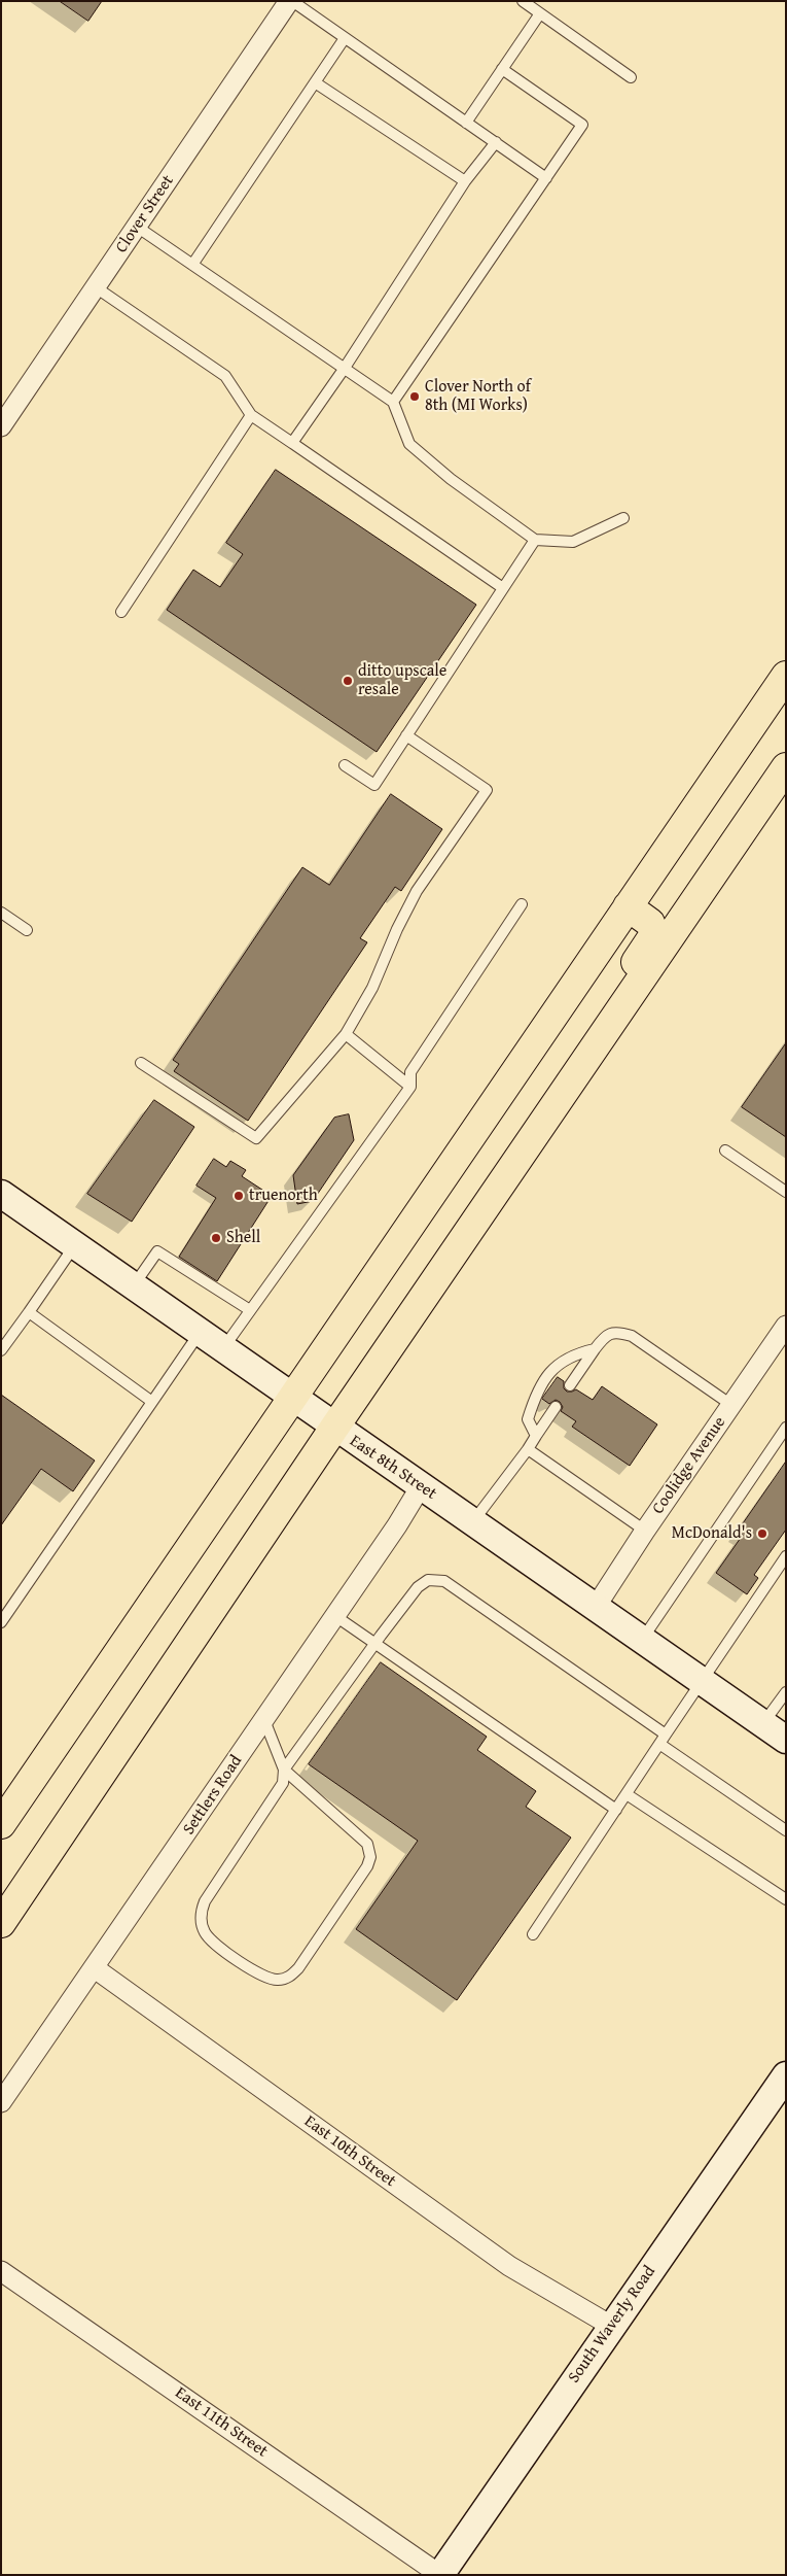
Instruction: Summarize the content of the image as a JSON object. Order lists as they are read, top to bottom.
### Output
{
  "streets": {
    "main road": ["East 8th Street", "South Waverly Road"],
    "street": [
      "Clover Street",
      "Coolidge Avenue",
      "Settlers Road",
      "East 10th Street",
      "East 11th Street"
    ]
  },
  "crossings": [
    ["Coolidge Avenue", "East 8th Street"],
    ["East 8th Street", "Settlers Road"],
    ["Settlers Road", "East 10th Street"],
    ["East 10th Street", "South Waverly Road"],
    ["South Waverly Road", "East 11th Street"]
  ],
  "places": [
    "Clover North of 8th (MI Works)",
    "ditto upscale resale",
    "truenorth",
    "Shell",
    "McDonald's"
  ]
}
